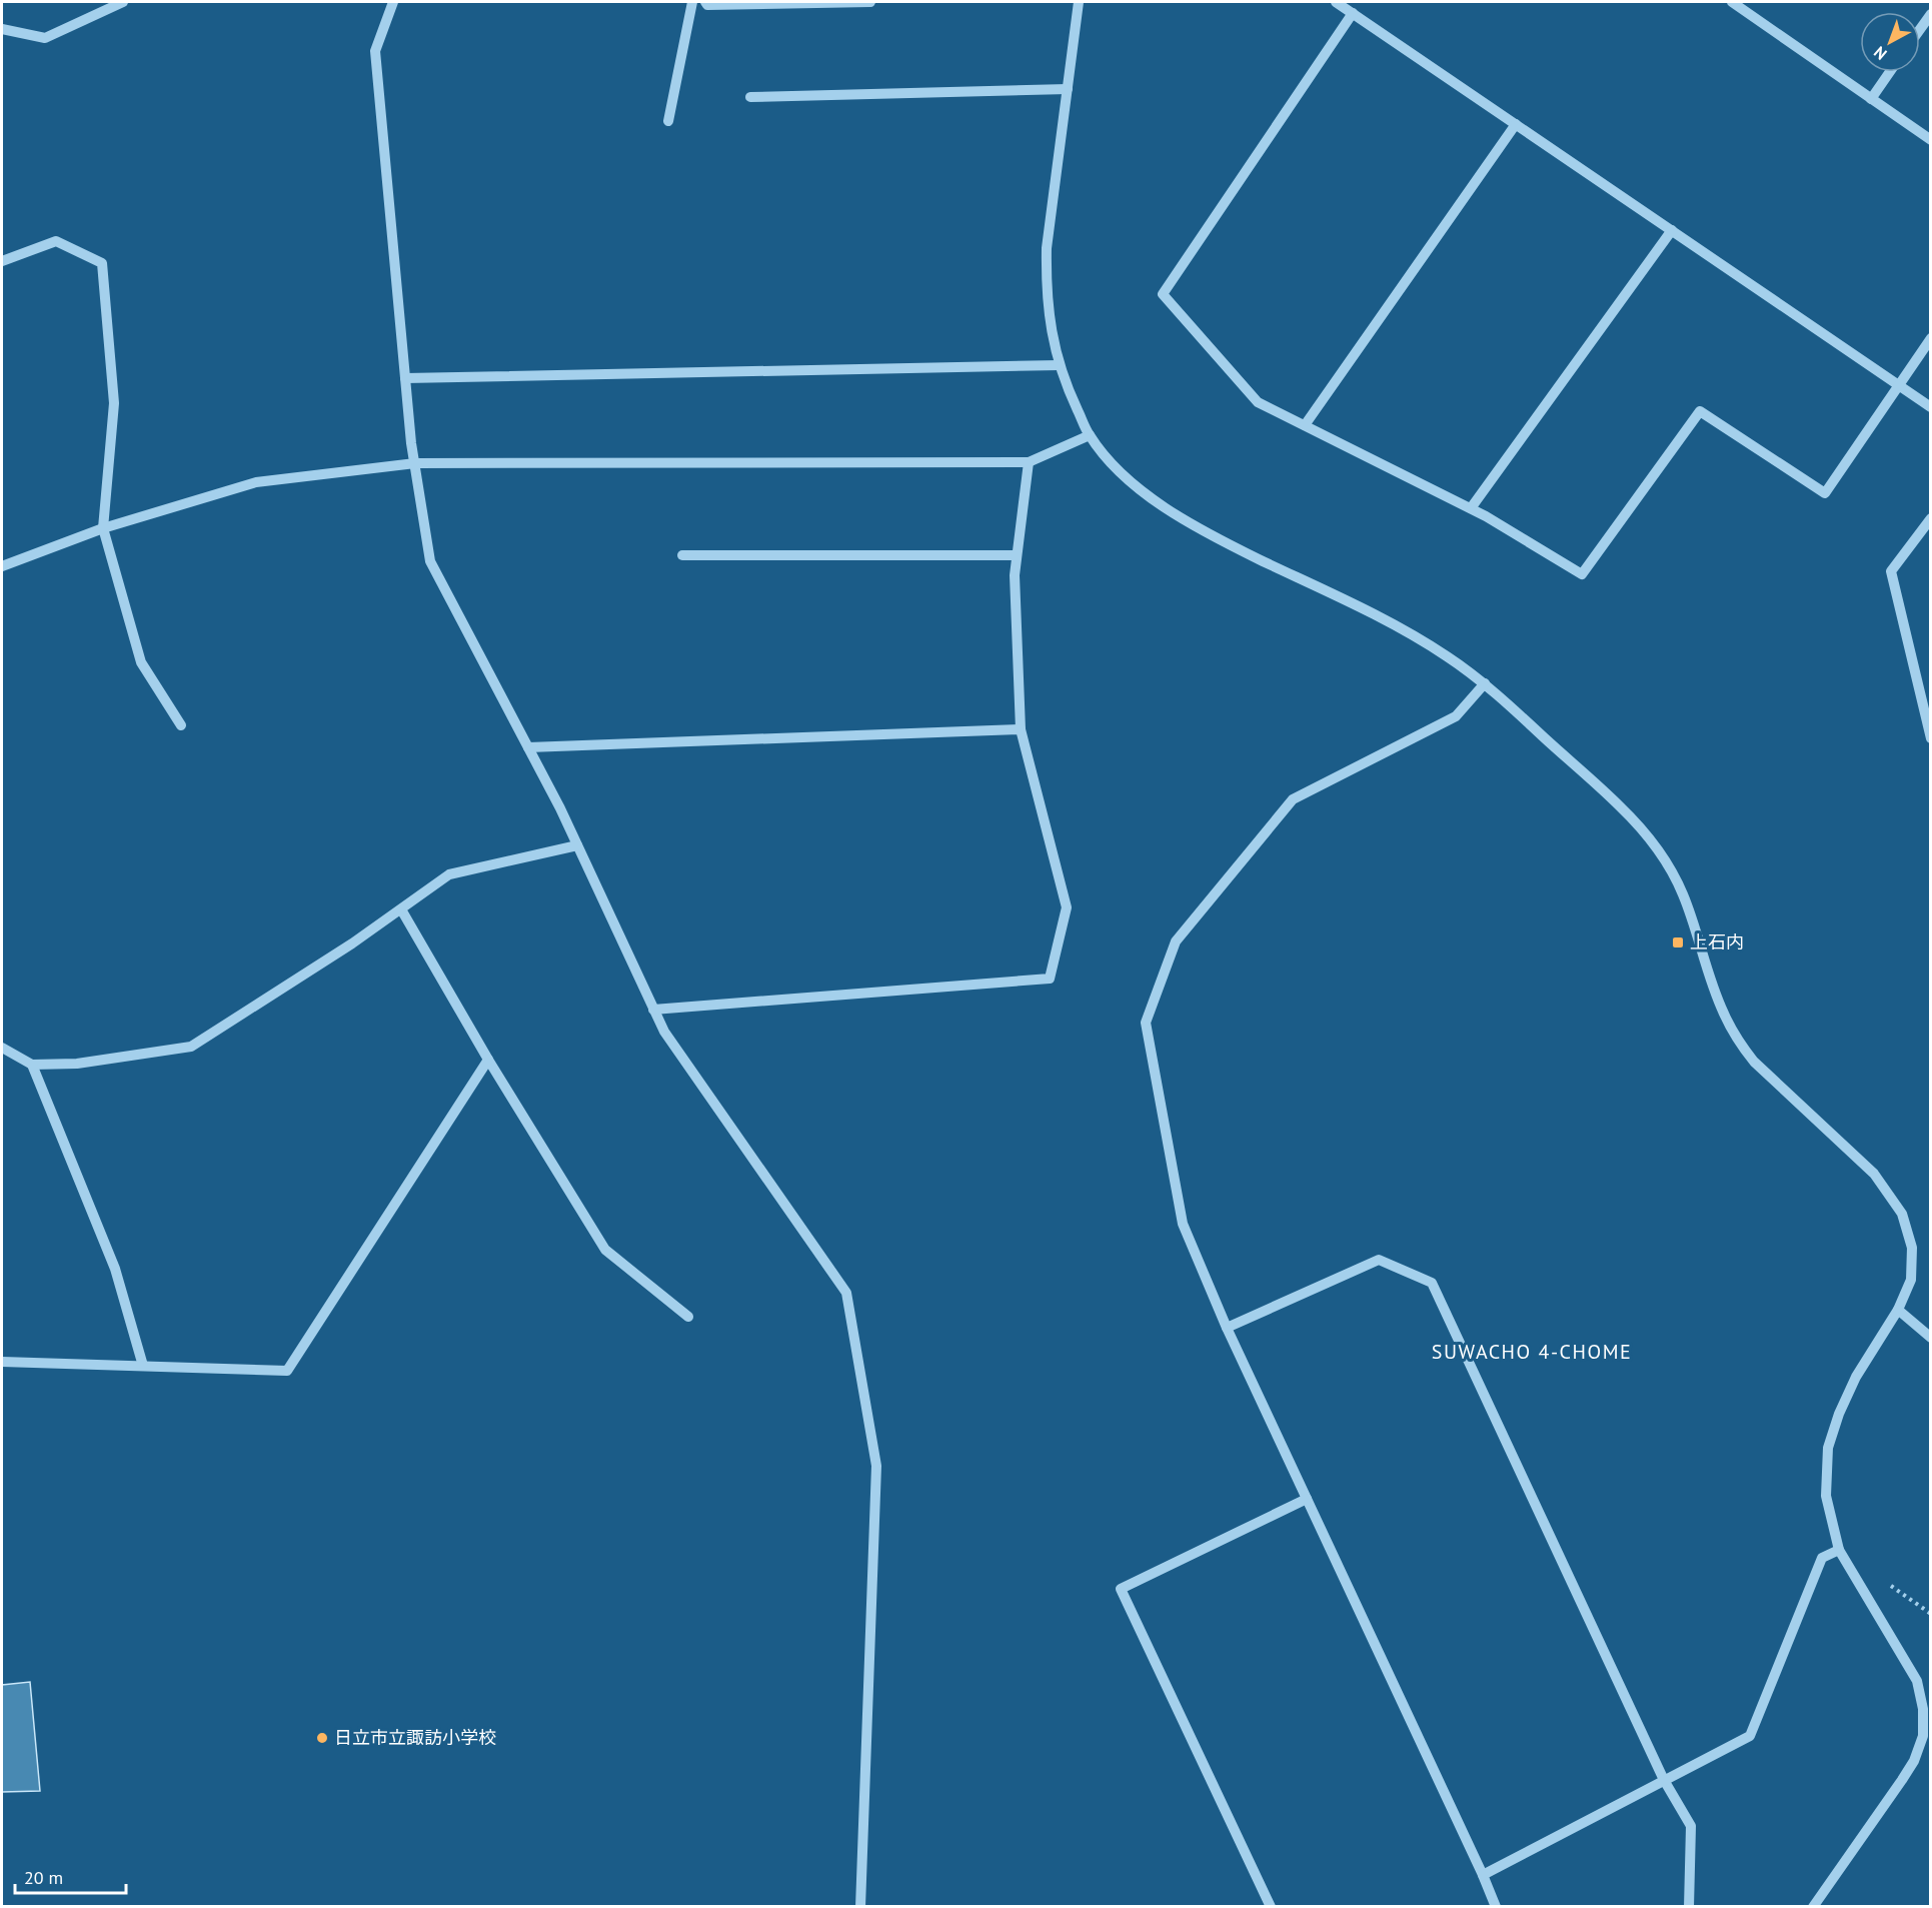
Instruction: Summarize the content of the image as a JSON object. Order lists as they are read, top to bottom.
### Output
{
  "districts": ["SUWACHO 4-CHOME"],
  "places": {
    "transit": ["上石内"],
    "other": ["日立市立諏訪小学校"]
  },
  "scale_bar": "20 m",
  "north": "bottom left"
}
